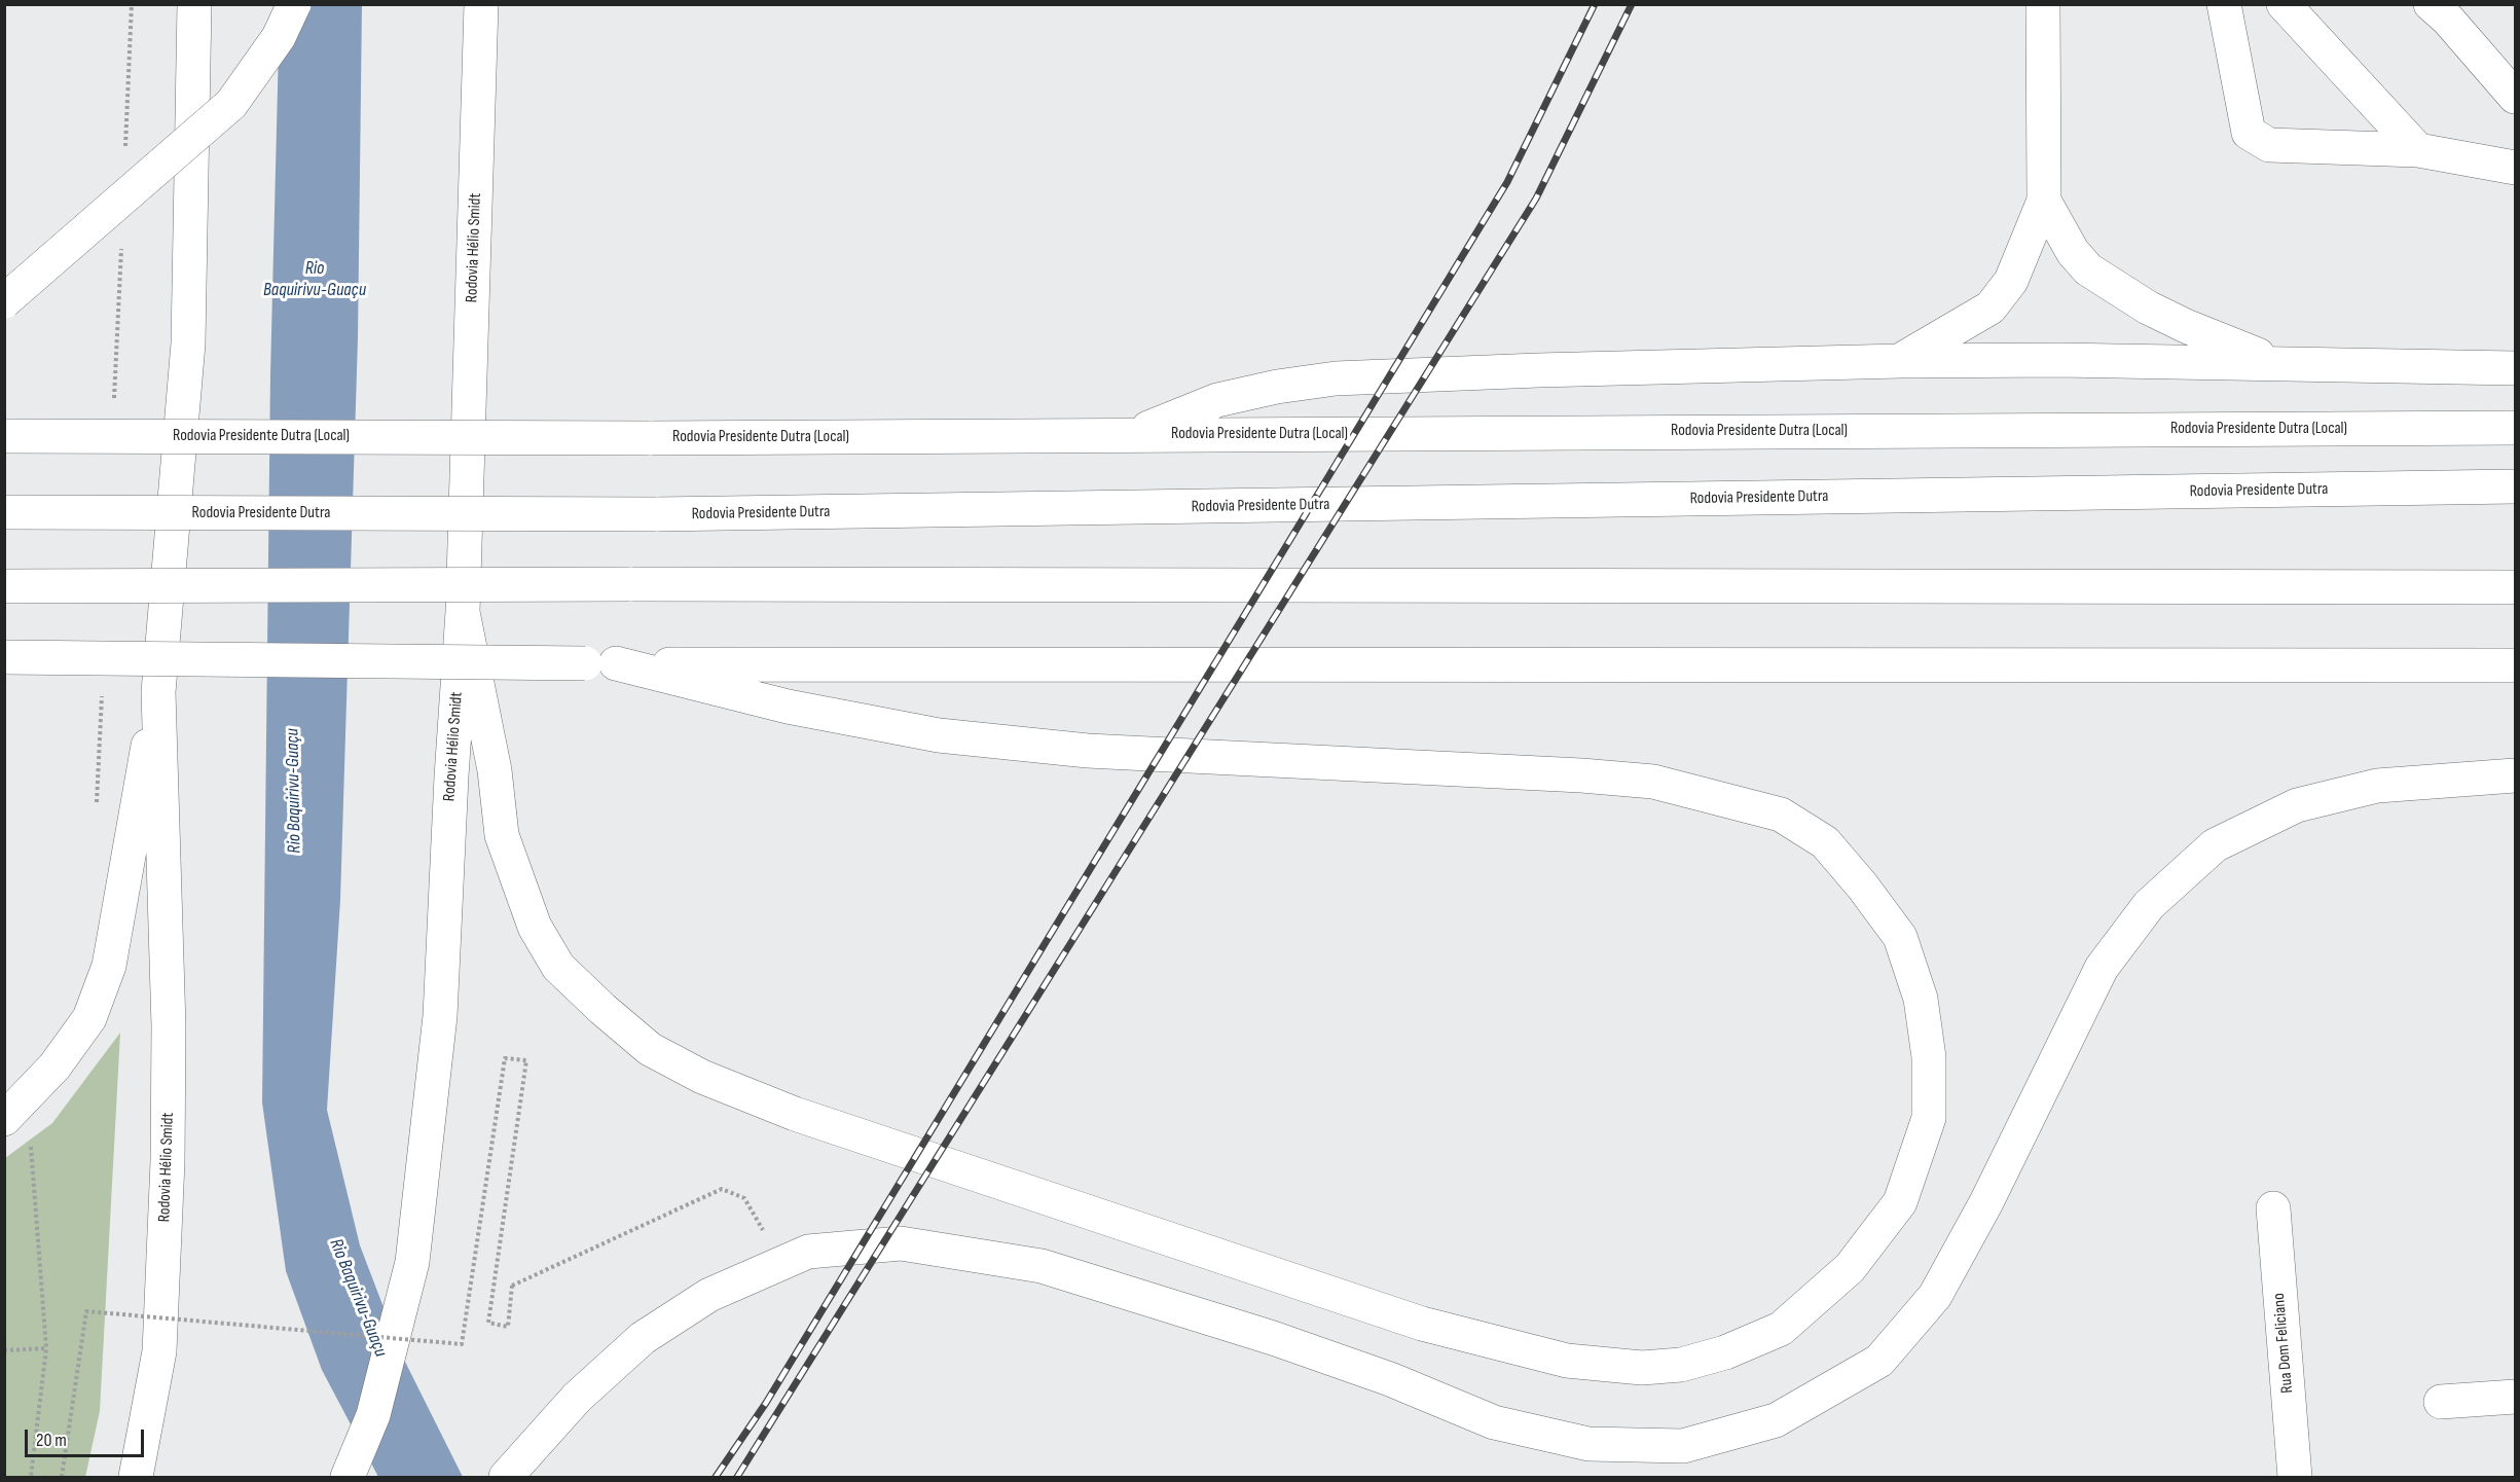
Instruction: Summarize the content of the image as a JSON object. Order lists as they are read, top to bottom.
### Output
{
  "streets": {
    "main road": [
      "Rodovia Hélio Smidt",
      "Rodovia Presidente Dutra (Local)",
      "Rodovia Presidente Dutra",
      "Rua Dom Feliciano"
    ]
  },
  "water": ["Rio Baquirivu-Guaçu"],
  "scale_bar": "20 m"
}
